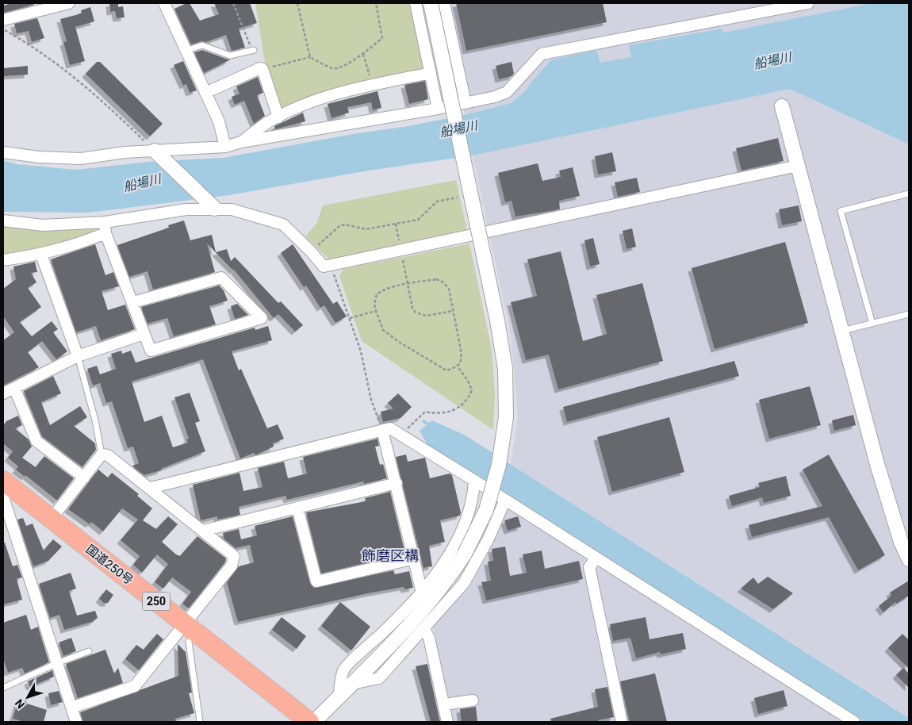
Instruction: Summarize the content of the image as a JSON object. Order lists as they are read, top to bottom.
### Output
{
  "streets": {
    "highway": ["国道250号", "250"]
  },
  "districts": ["飾磨区構"],
  "water": ["船場川"],
  "north": "bottom left"
}
